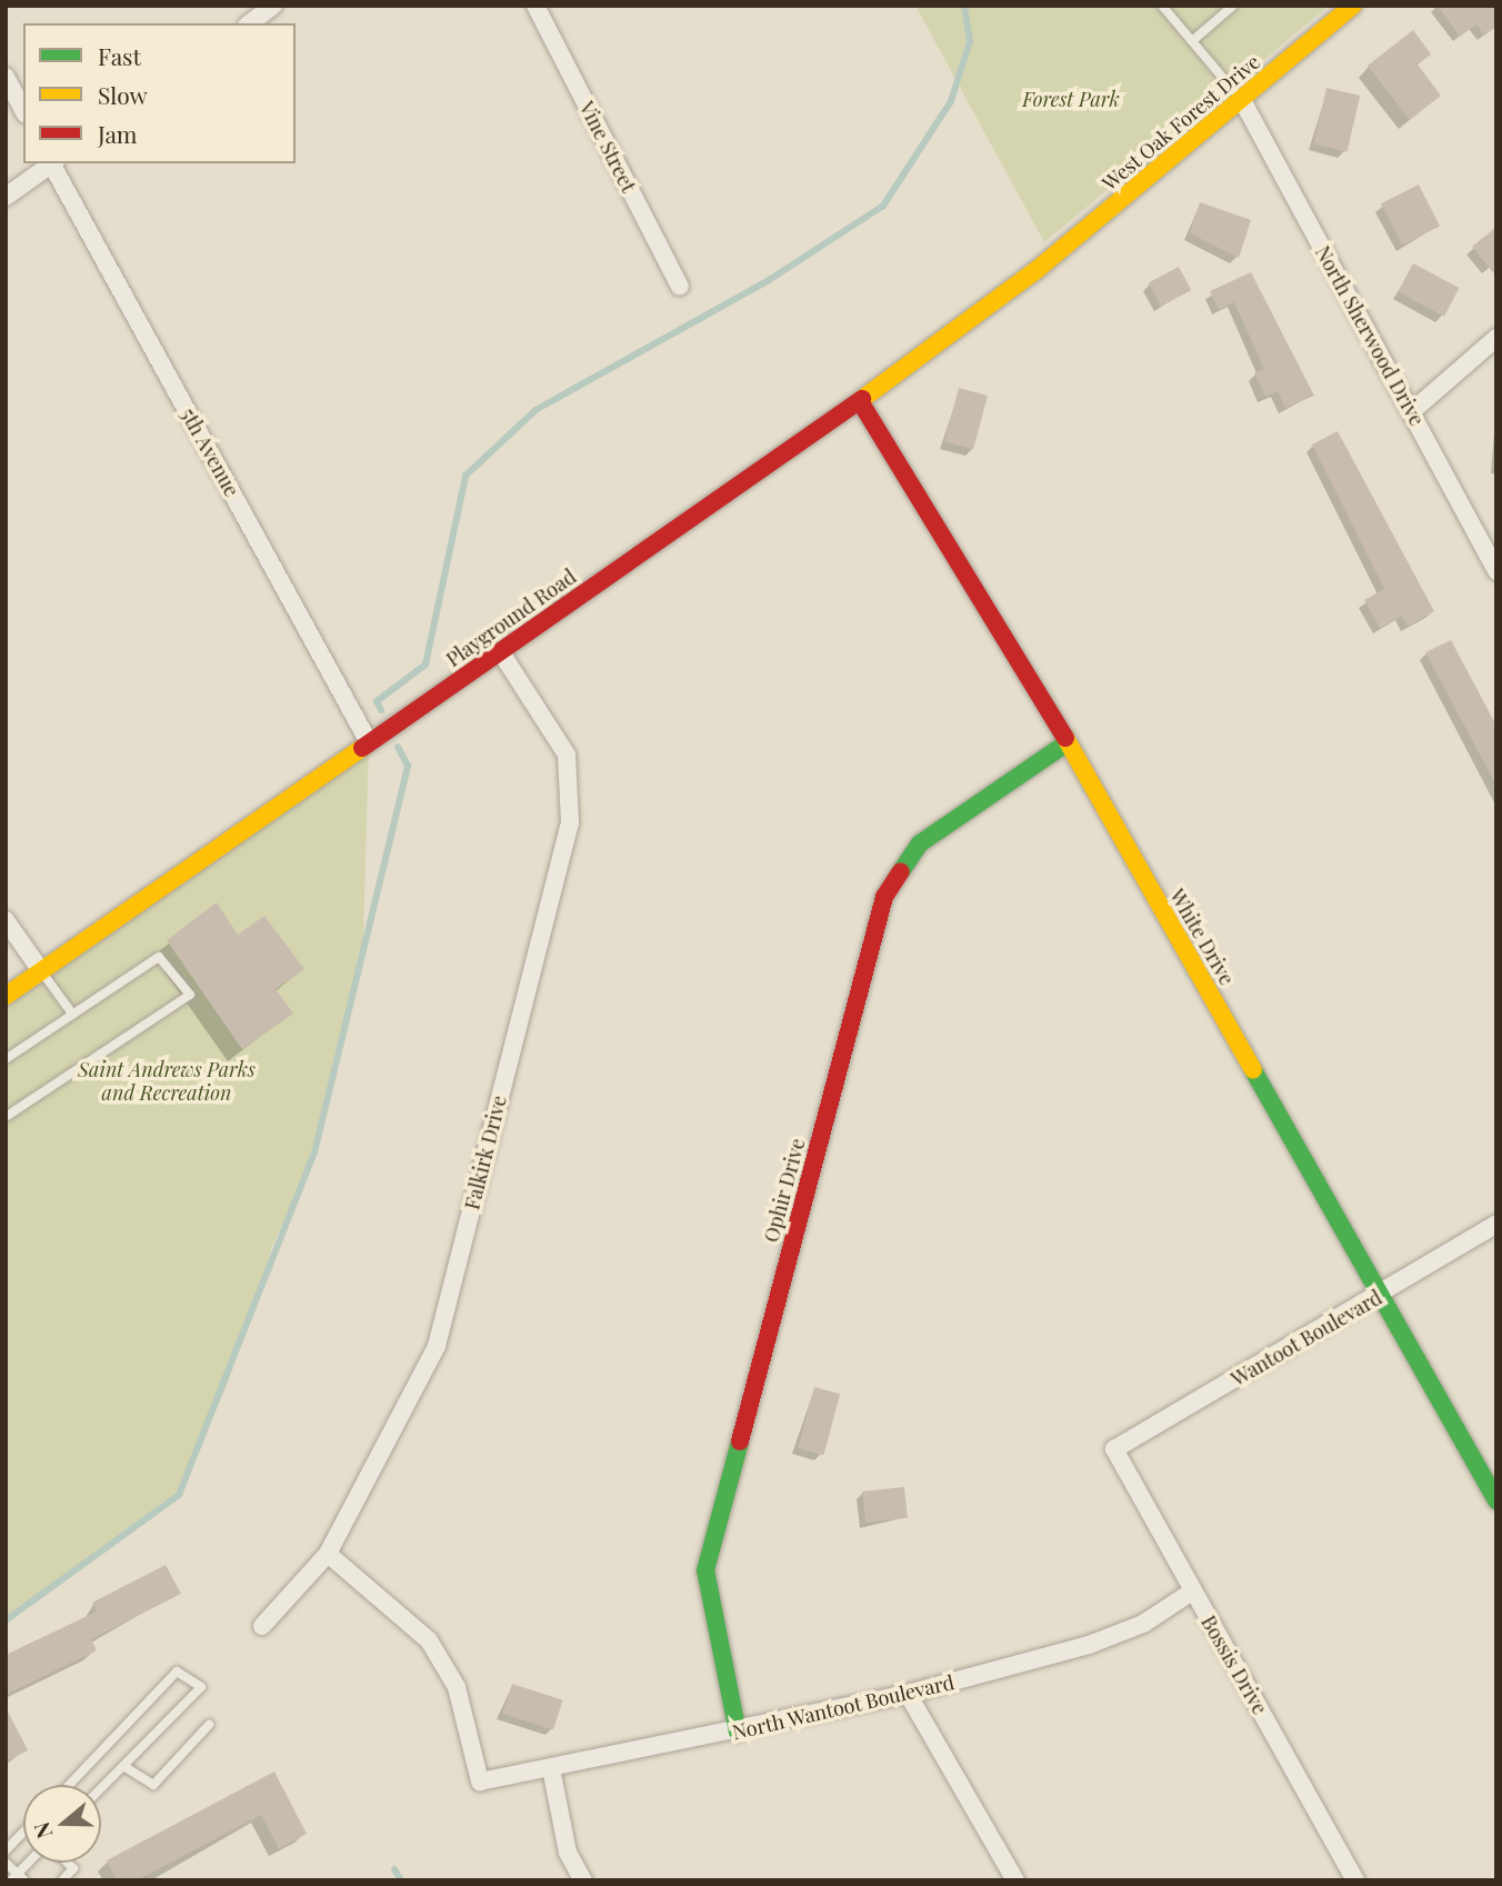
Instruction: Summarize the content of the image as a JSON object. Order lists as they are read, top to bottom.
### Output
{
  "streets": {
    "street": [
      "West Oak Forest Drive",
      "Vine Street",
      "North Sherwood Drive",
      "5th Avenue",
      "Playground Road",
      "White Drive",
      "Falkirk Drive",
      "Ophir Drive",
      "Wantoot Boulevard",
      "Bossis Drive",
      "North Wantoot Boulevard"
    ]
  },
  "crossings": [
    ["West Oak Forest Drive", "North Sherwood Drive"],
    ["West Oak Forest Drive", "Playground Road"],
    ["5th Avenue", "Playground Road"],
    ["Playground Road", "White Drive"],
    ["Playground Road", "Falkirk Drive"],
    ["White Drive", "Ophir Drive"],
    ["White Drive", "Wantoot Boulevard"],
    ["Falkirk Drive", "North Wantoot Boulevard"],
    ["Ophir Drive", "North Wantoot Boulevard"],
    ["Wantoot Boulevard", "Bossis Drive"],
    ["Bossis Drive", "North Wantoot Boulevard"]
  ],
  "parks": ["Forest Park", "Saint Andrews Parks and Recreation"],
  "legend": ["Fast", "Slow", "Jam"],
  "north": "left"
}
